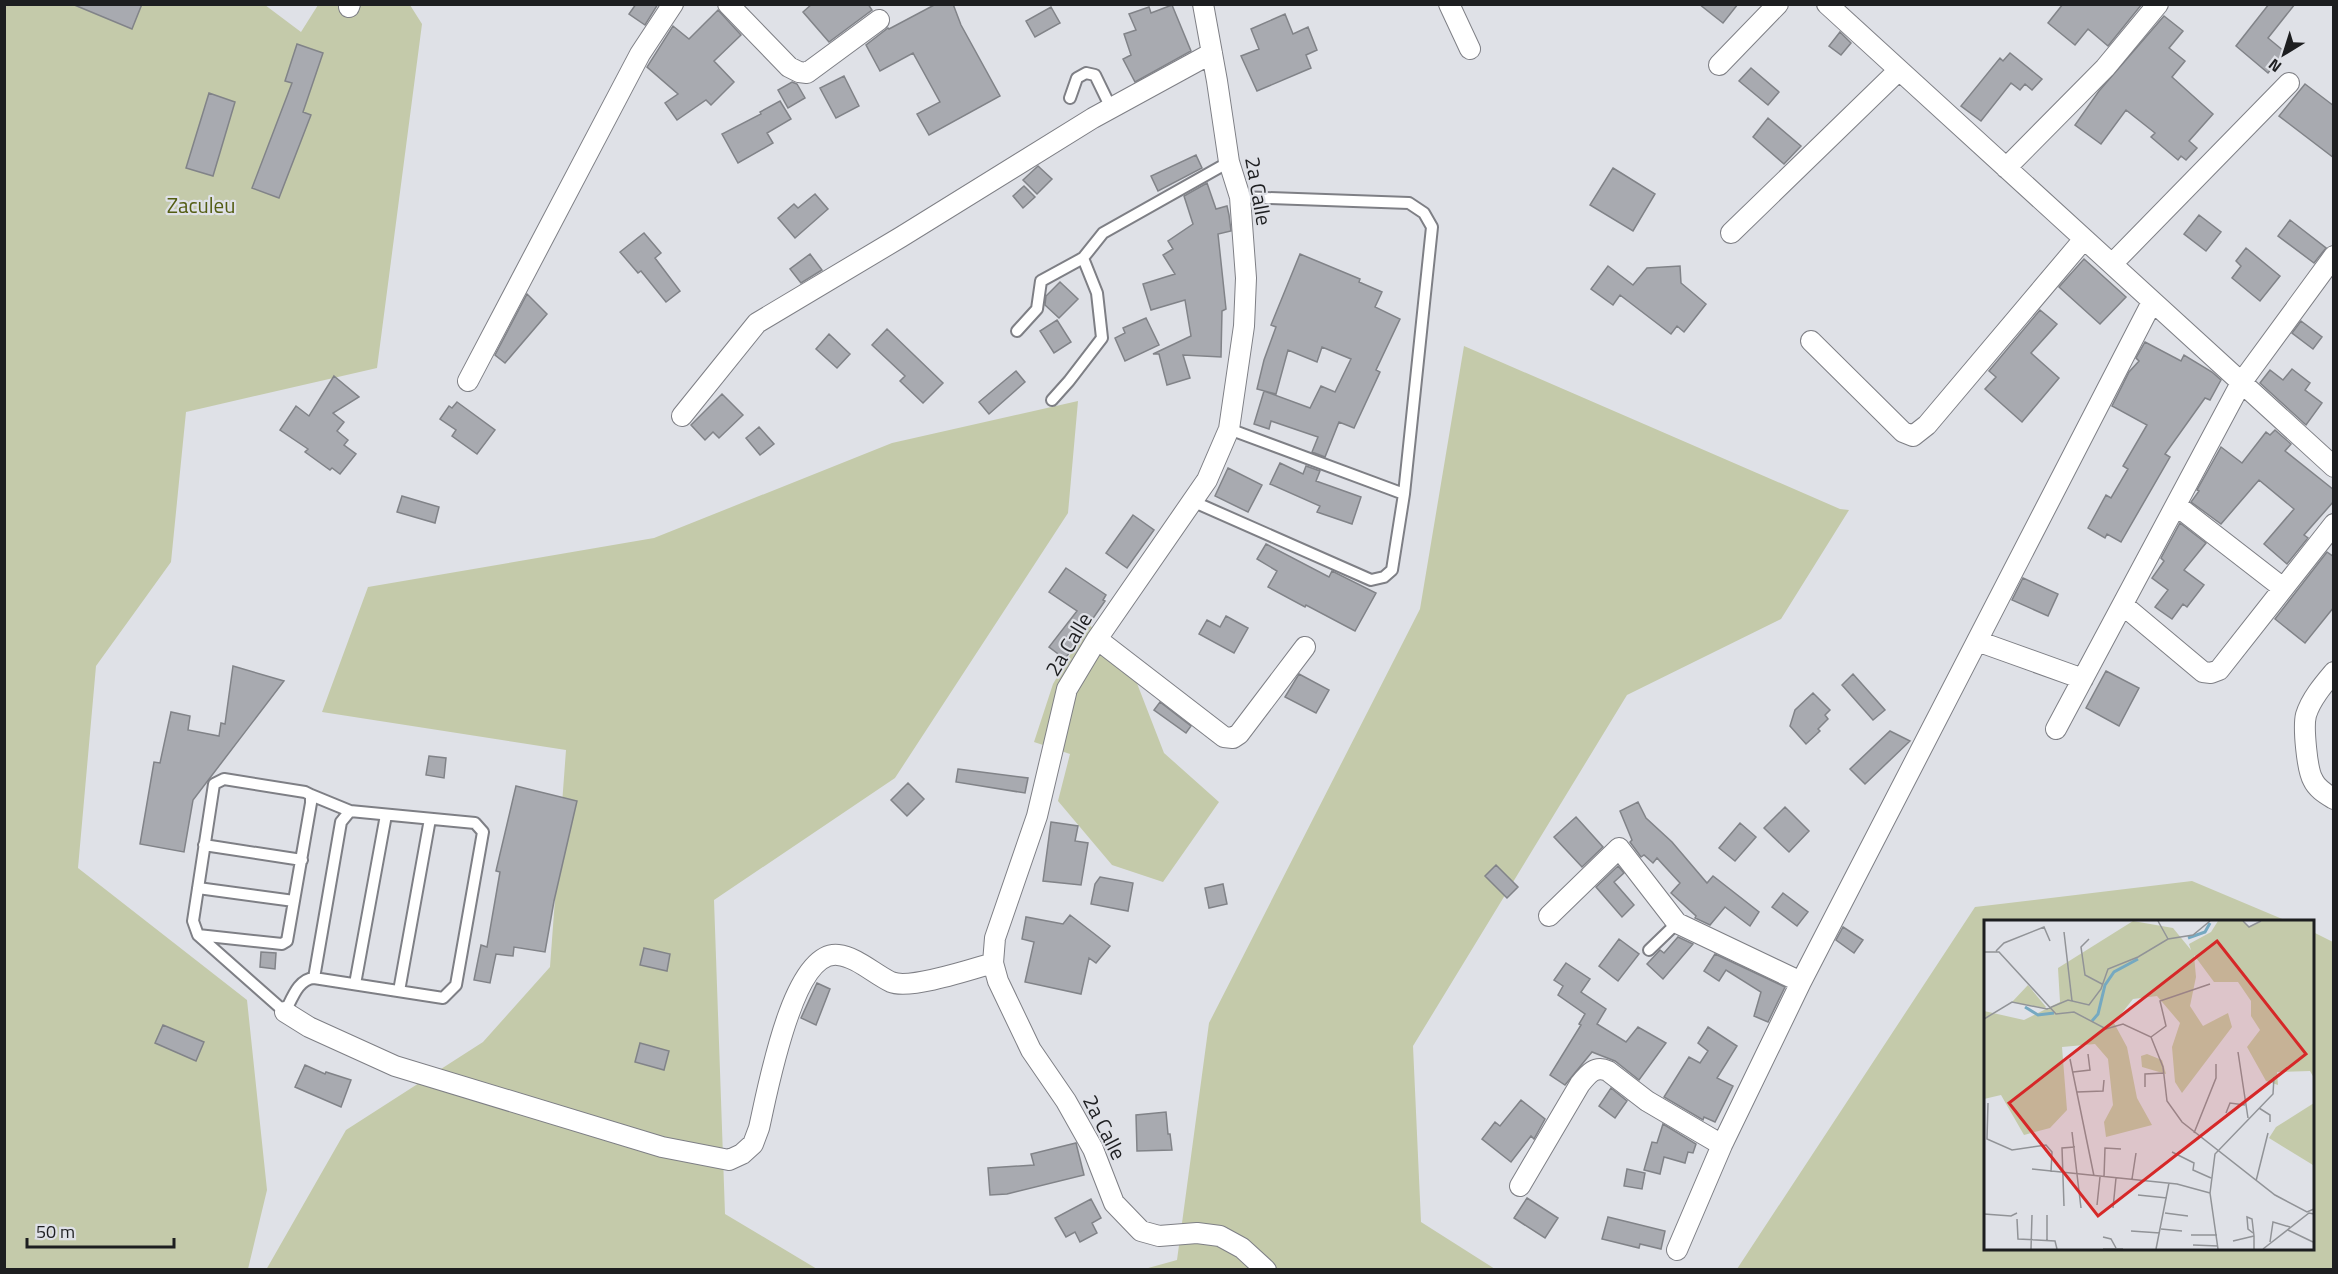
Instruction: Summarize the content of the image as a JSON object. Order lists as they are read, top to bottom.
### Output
{
  "streets": {
    "street": ["2a Calle"]
  },
  "parks": ["Zaculeu"],
  "scale_bar": "50 m",
  "north": "bottom left"
}
